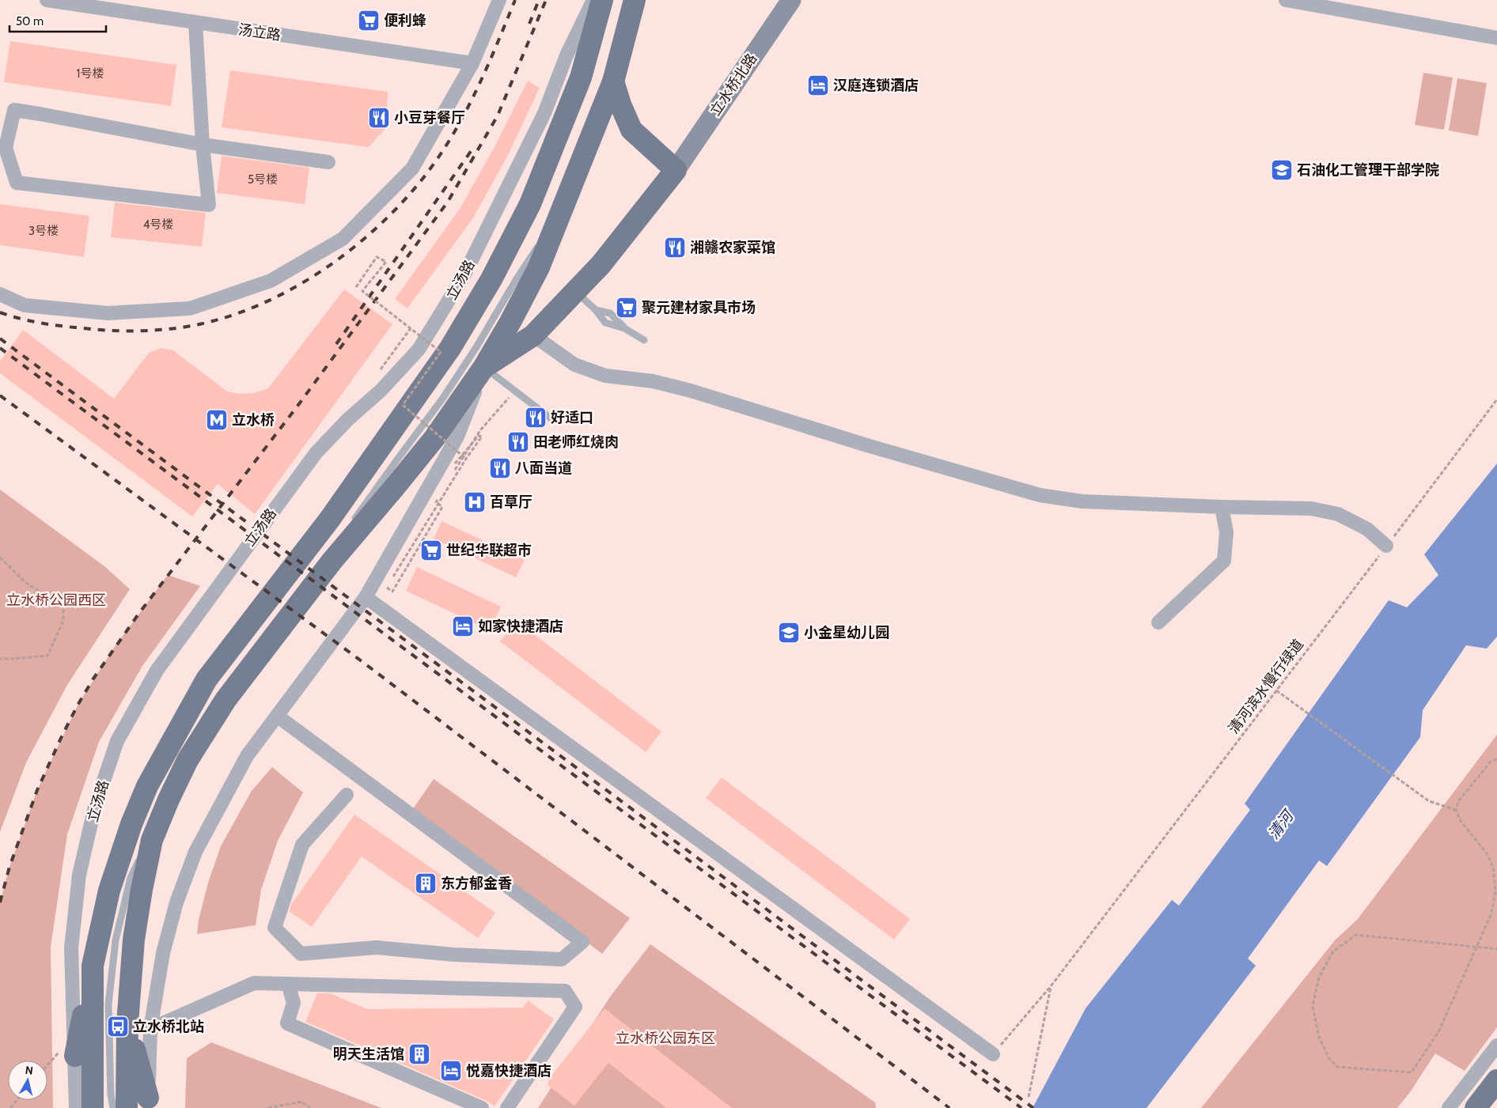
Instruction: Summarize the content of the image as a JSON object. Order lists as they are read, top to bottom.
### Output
{
  "streets": {
    "main road": ["立汤路"],
    "street": ["汤立路", "立水桥北路"],
    "path": ["清河滨水慢行绿道"]
  },
  "water": ["清河"],
  "parks": ["立水桥公园西区", "立水桥公园东区"],
  "places": {
    "supermarket": ["便利蜂", "聚元建材家具市场", "世纪华联超市"],
    "hotel": ["汉庭连锁酒店", "如家快捷酒店", "悦嘉快捷酒店"],
    "restaurant": [
      "小豆芽餐厅",
      "湘赣农家菜馆",
      "好适口",
      "田老师红烧肉",
      "八面当道"
    ],
    "school or university": ["石油化工管理干部学院", "小金星幼儿园"],
    "metro station": ["立水桥"],
    "hospital": ["百草厅"],
    "building": ["东方郁金香", "明天生活馆"],
    "bus stop": ["立水桥北站"]
  },
  "house_numbers": [
    "1号楼",
    "5号楼",
    "4号楼",
    "3号楼"
  ],
  "scale_bar": "50 m",
  "north": "top"
}
